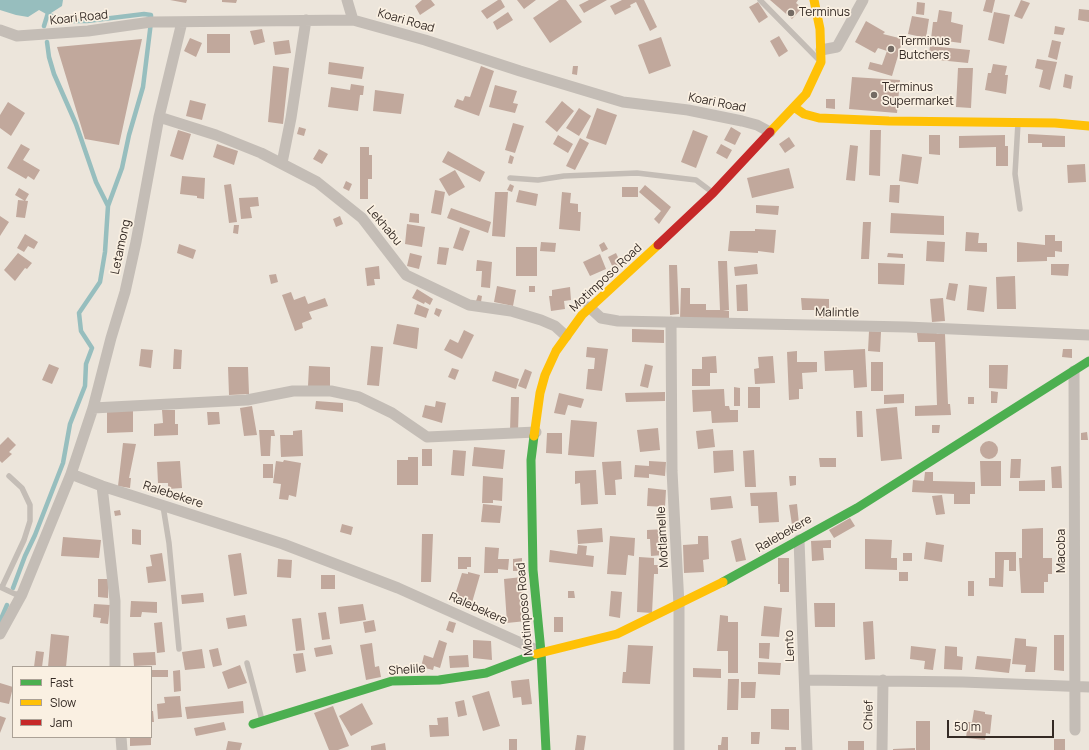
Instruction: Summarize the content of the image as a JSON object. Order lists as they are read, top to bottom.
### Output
{
  "streets": {
    "street": [
      "Koari Road",
      "Lekhabu",
      "Letamong",
      "Motimposo Road",
      "Malintle",
      "Ralebekere",
      "Motlamelle",
      "Macoba",
      "Lento",
      "Shelile",
      "Chief"
    ]
  },
  "crossings": [
    ["Koari Road", "Letamong"],
    ["Koari Road", "Motimposo Road"],
    ["Lekhabu", "Letamong"],
    ["Lekhabu", "Motimposo Road"],
    ["Letamong", "Ralebekere"],
    ["Motimposo Road", "Malintle"],
    ["Motimposo Road", "Ralebekere"],
    ["Motimposo Road", "Shelile"],
    ["Malintle", "Motlamelle"],
    ["Ralebekere", "Motlamelle"],
    ["Ralebekere", "Macoba"],
    ["Ralebekere", "Lento"],
    ["Ralebekere", "Shelile"]
  ],
  "places": ["Terminus", "Terminus Butchers", "Terminus Supermarket"],
  "legend": ["Fast", "Slow", "Jam"],
  "scale_bar": "50 m"
}
